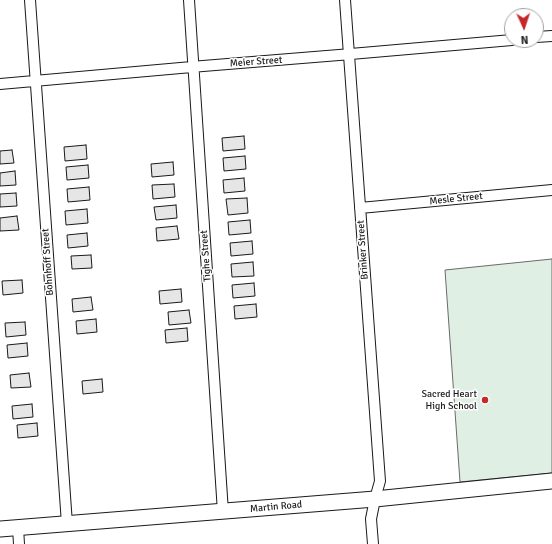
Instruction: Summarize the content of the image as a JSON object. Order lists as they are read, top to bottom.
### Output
{
  "streets": {
    "street": [
      "Meier Street",
      "Mesle Street",
      "Brinker Street",
      "Tighe Street",
      "Bohnhoff Street",
      "Martin Road"
    ]
  },
  "crossings": [
    ["Meier Street", "Brinker Street"],
    ["Meier Street", "Tighe Street"],
    ["Meier Street", "Bohnhoff Street"],
    ["Mesle Street", "Brinker Street"],
    ["Brinker Street", "Martin Road"],
    ["Tighe Street", "Martin Road"],
    ["Bohnhoff Street", "Martin Road"]
  ],
  "places": ["Sacred Heart High School"],
  "north": "bottom"
}
